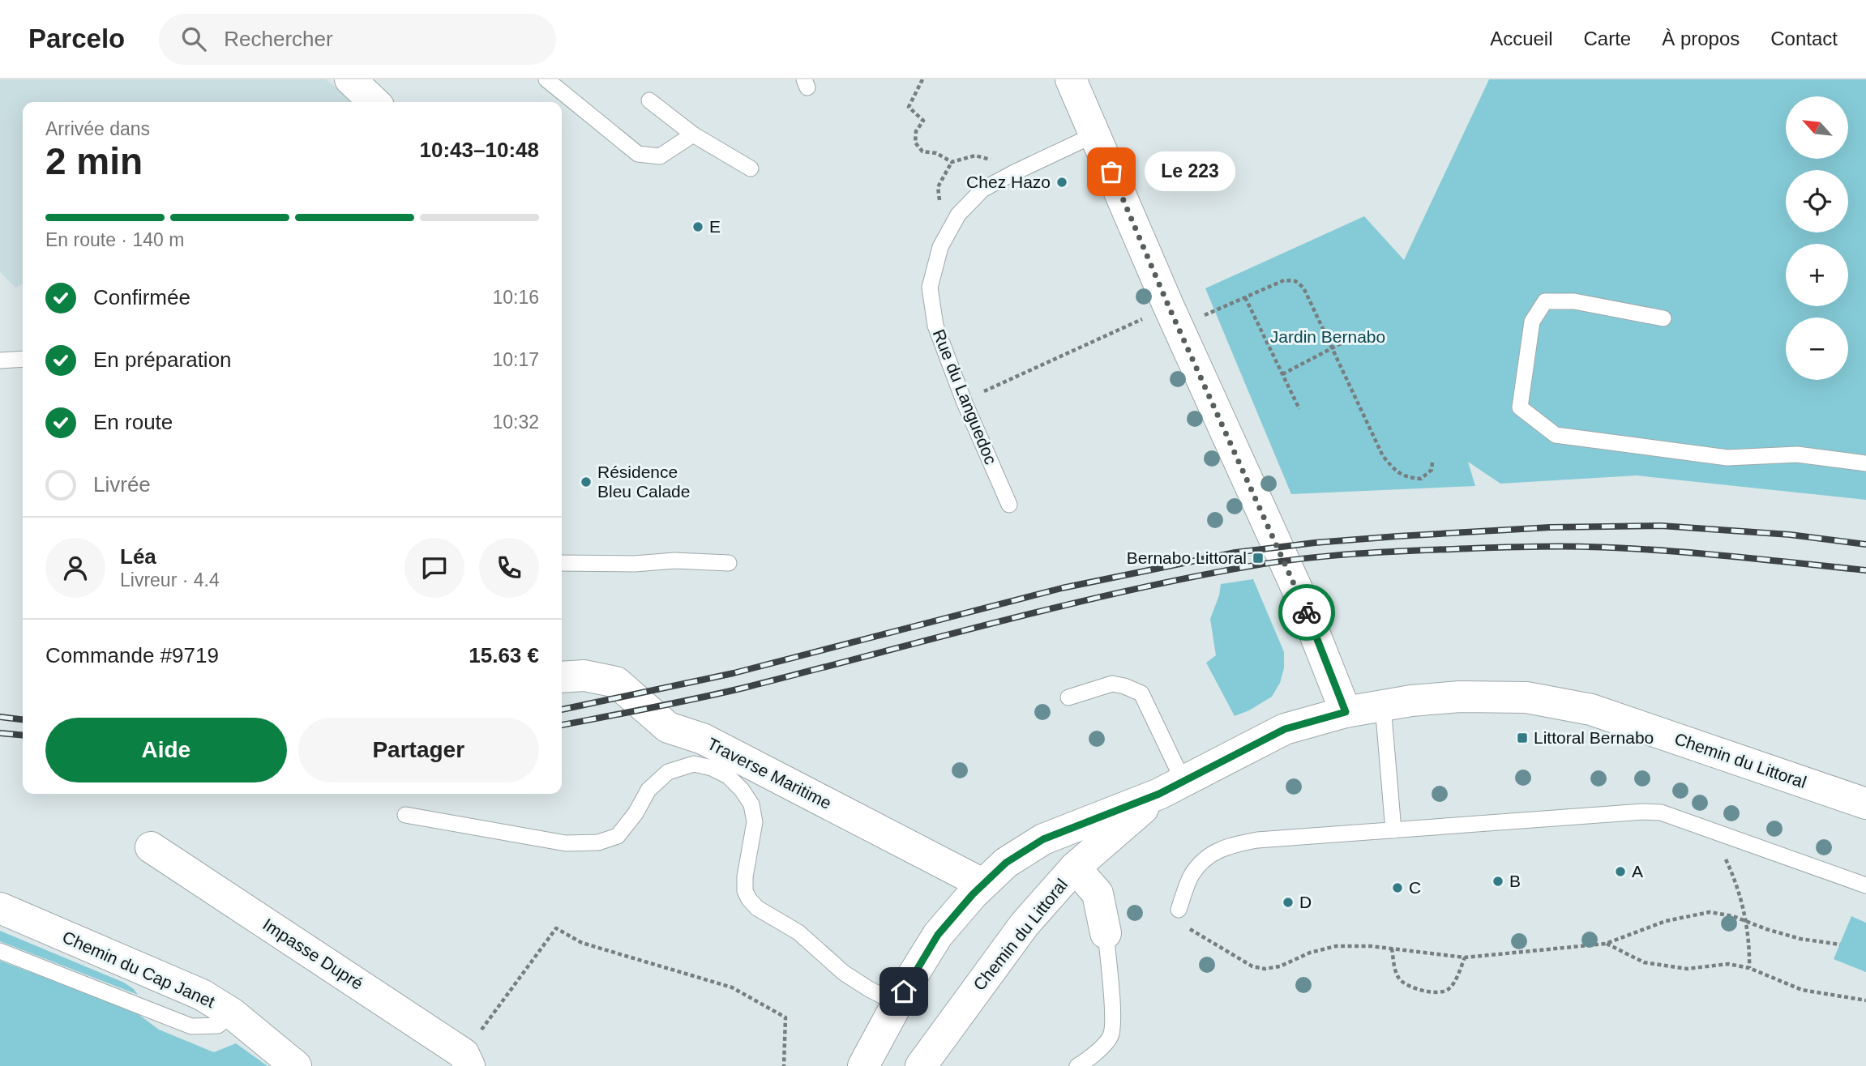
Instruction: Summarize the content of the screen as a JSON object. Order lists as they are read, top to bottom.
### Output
{
  "streets": {
    "street": [
      "Chemin du Littoral",
      "Traverse Maritime",
      "Impasse Dupré",
      "Chemin du Cap Janet"
    ],
    "lane": ["Rue du Languedoc"]
  },
  "crossings": [
    ["Chemin du Littoral", "Traverse Maritime"]
  ],
  "parks": ["Jardin Bernabo"],
  "places": {
    "other": [
      "Le 223",
      "Chez Hazo",
      "E",
      "Résidence Bleu Calade",
      "A",
      "B",
      "C",
      "D"
    ],
    "transit": ["Bernabo Littoral", "Littoral Bernabo"]
  },
  "north": "top left",
  "page": {
    "header": "Parcelo",
    "search": "Rechercher",
    "nav": [
      "Accueil",
      "Carte",
      "À propos",
      "Contact"
    ],
    "map_buttons": ["+", "−"],
    "heading": ["2 min", "Arrivée dans", "10:43–10:48"],
    "panel": [
      "Léa",
      "Livreur · 4.4",
      "Commande #9719",
      "15.63 €"
    ],
    "bubble": "Le 223",
    "bar": "En route · 140 m",
    "list": [
      ["Confirmée", "10:16"],
      ["En préparation", "10:17"],
      ["En route", "10:32"],
      "Livrée"
    ],
    "buttons": ["Aide", "Partager"]
  }
}
